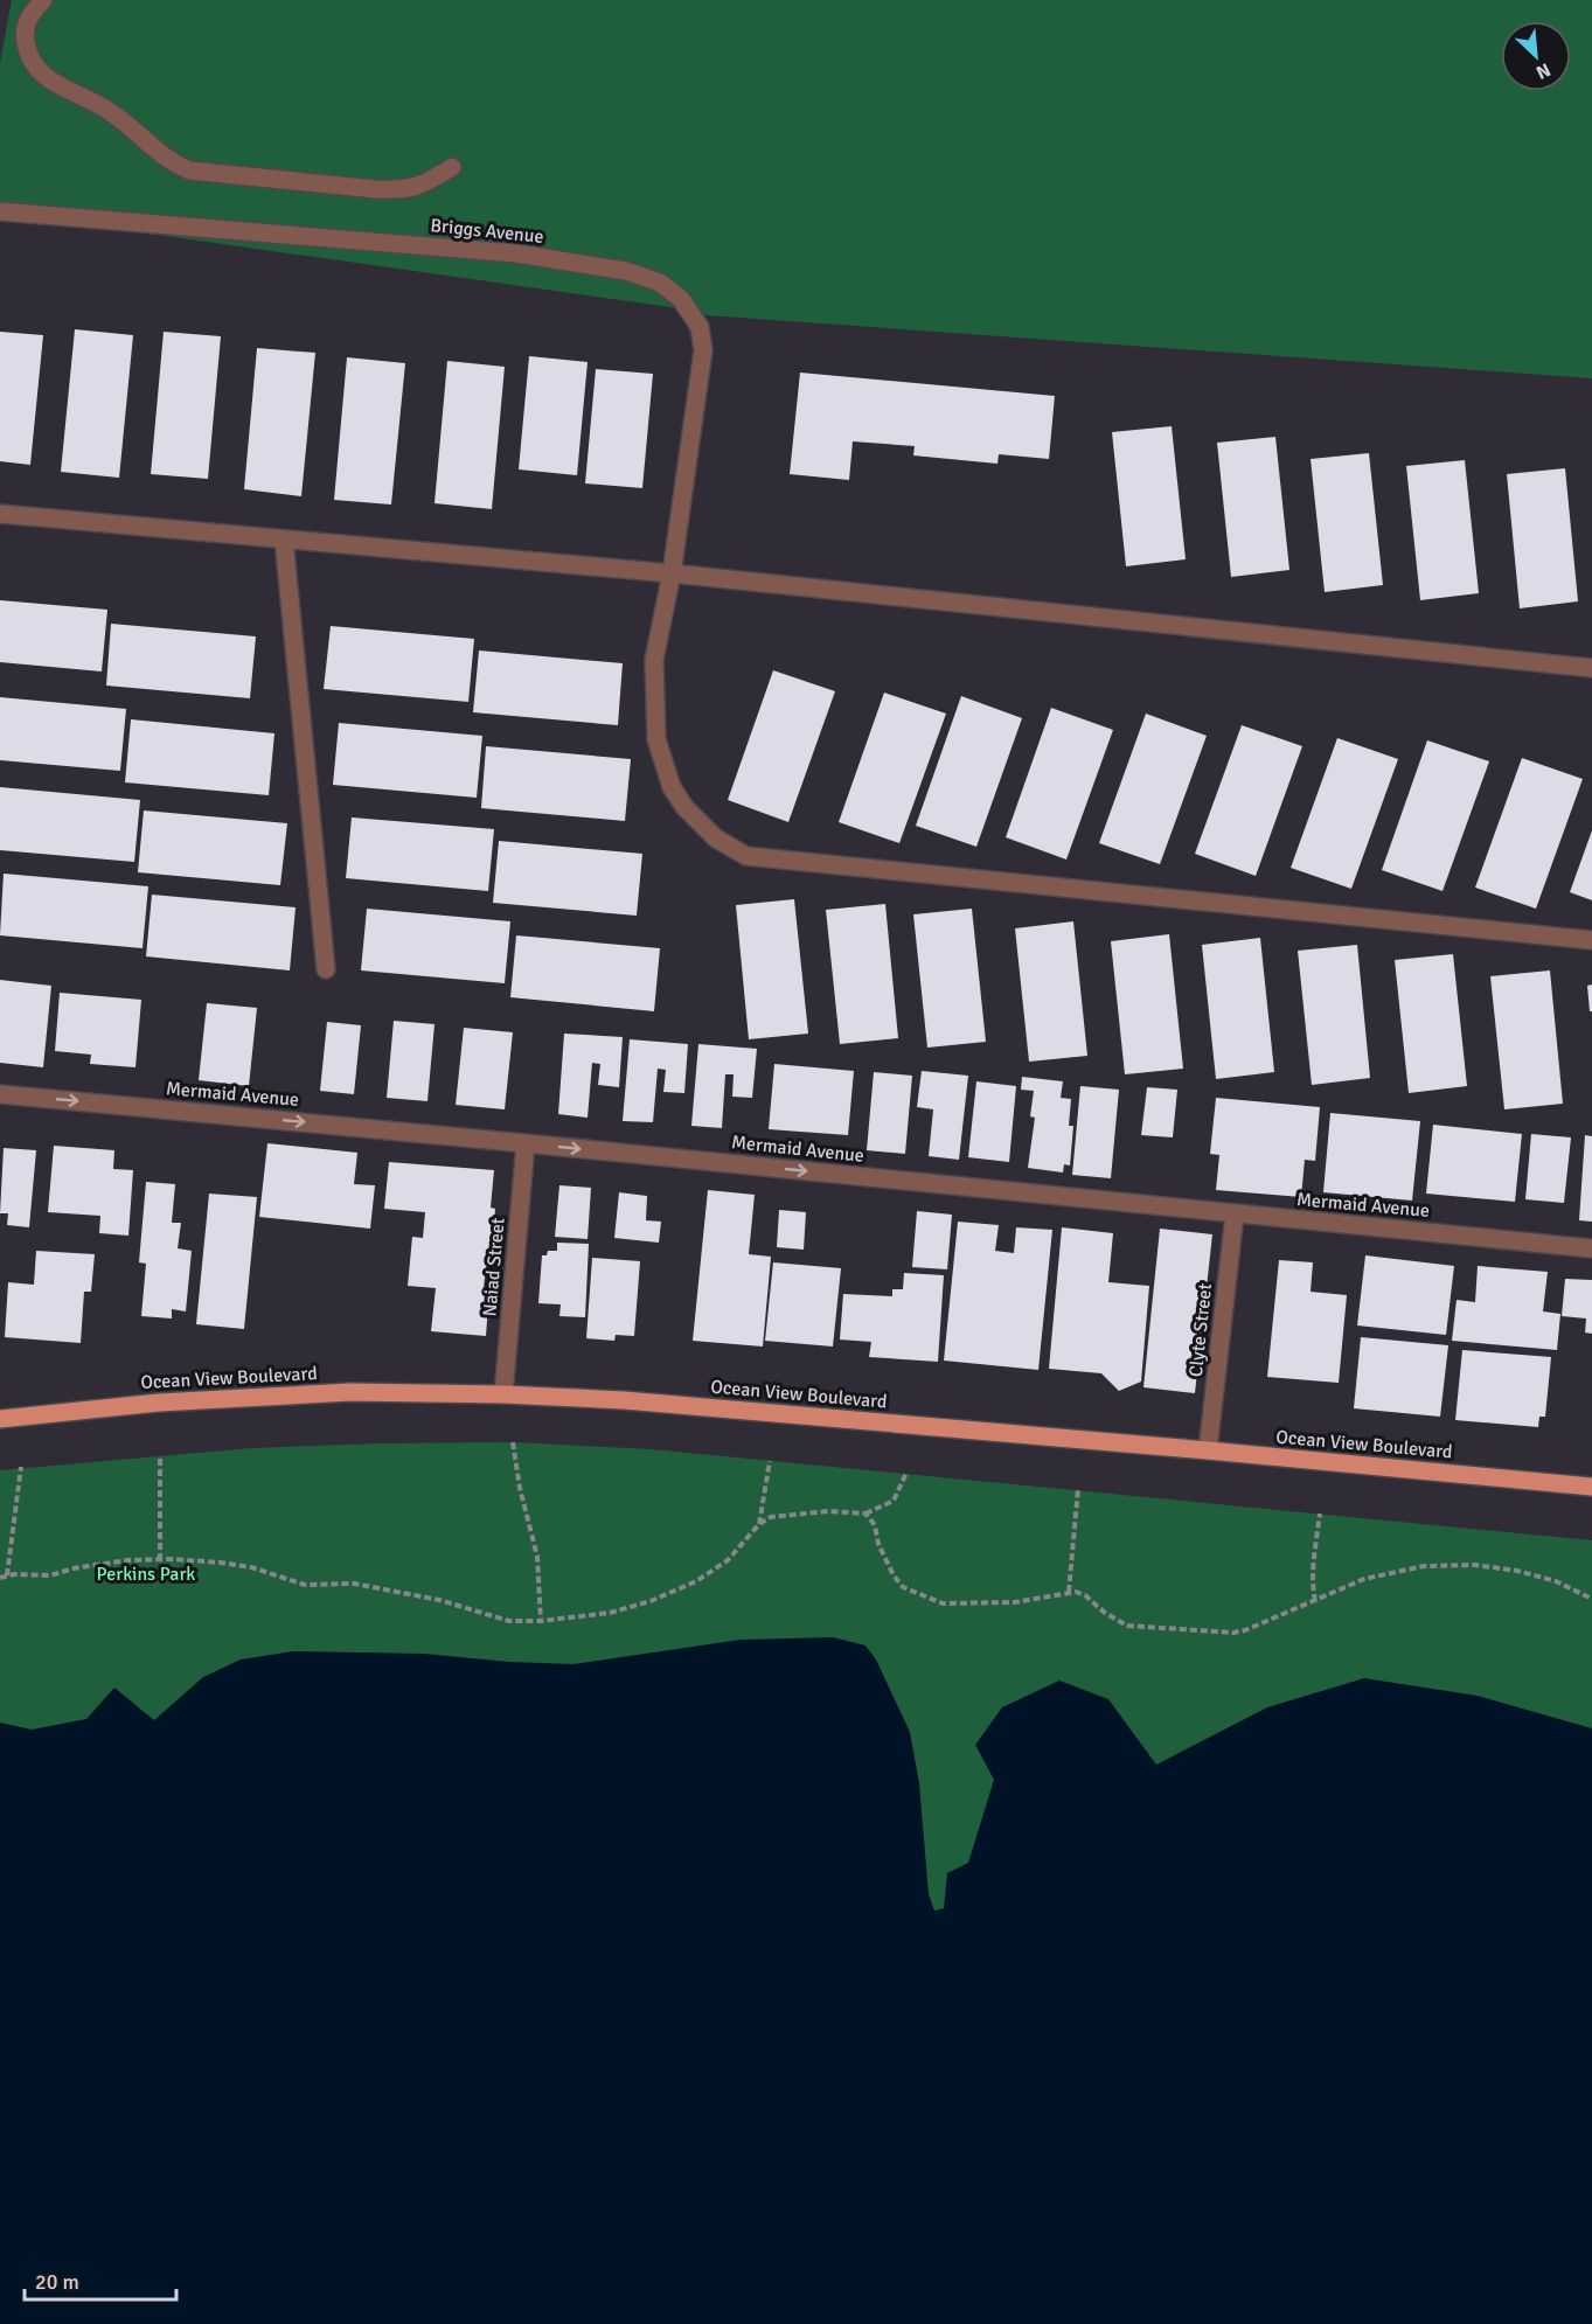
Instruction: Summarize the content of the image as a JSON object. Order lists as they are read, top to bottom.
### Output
{
  "streets": {
    "main road": ["Ocean View Boulevard"],
    "street": [
      "Briggs Avenue",
      "Mermaid Avenue",
      "Naiad Street",
      "Clyte Street"
    ]
  },
  "crossings": [
    ["Mermaid Avenue", "Naiad Street"],
    ["Mermaid Avenue", "Clyte Street"],
    ["Naiad Street", "Ocean View Boulevard"],
    ["Clyte Street", "Ocean View Boulevard"]
  ],
  "one_way": ["Mermaid Avenue"],
  "parks": ["Perkins Park"],
  "scale_bar": "20 m",
  "north": "bottom right"
}
